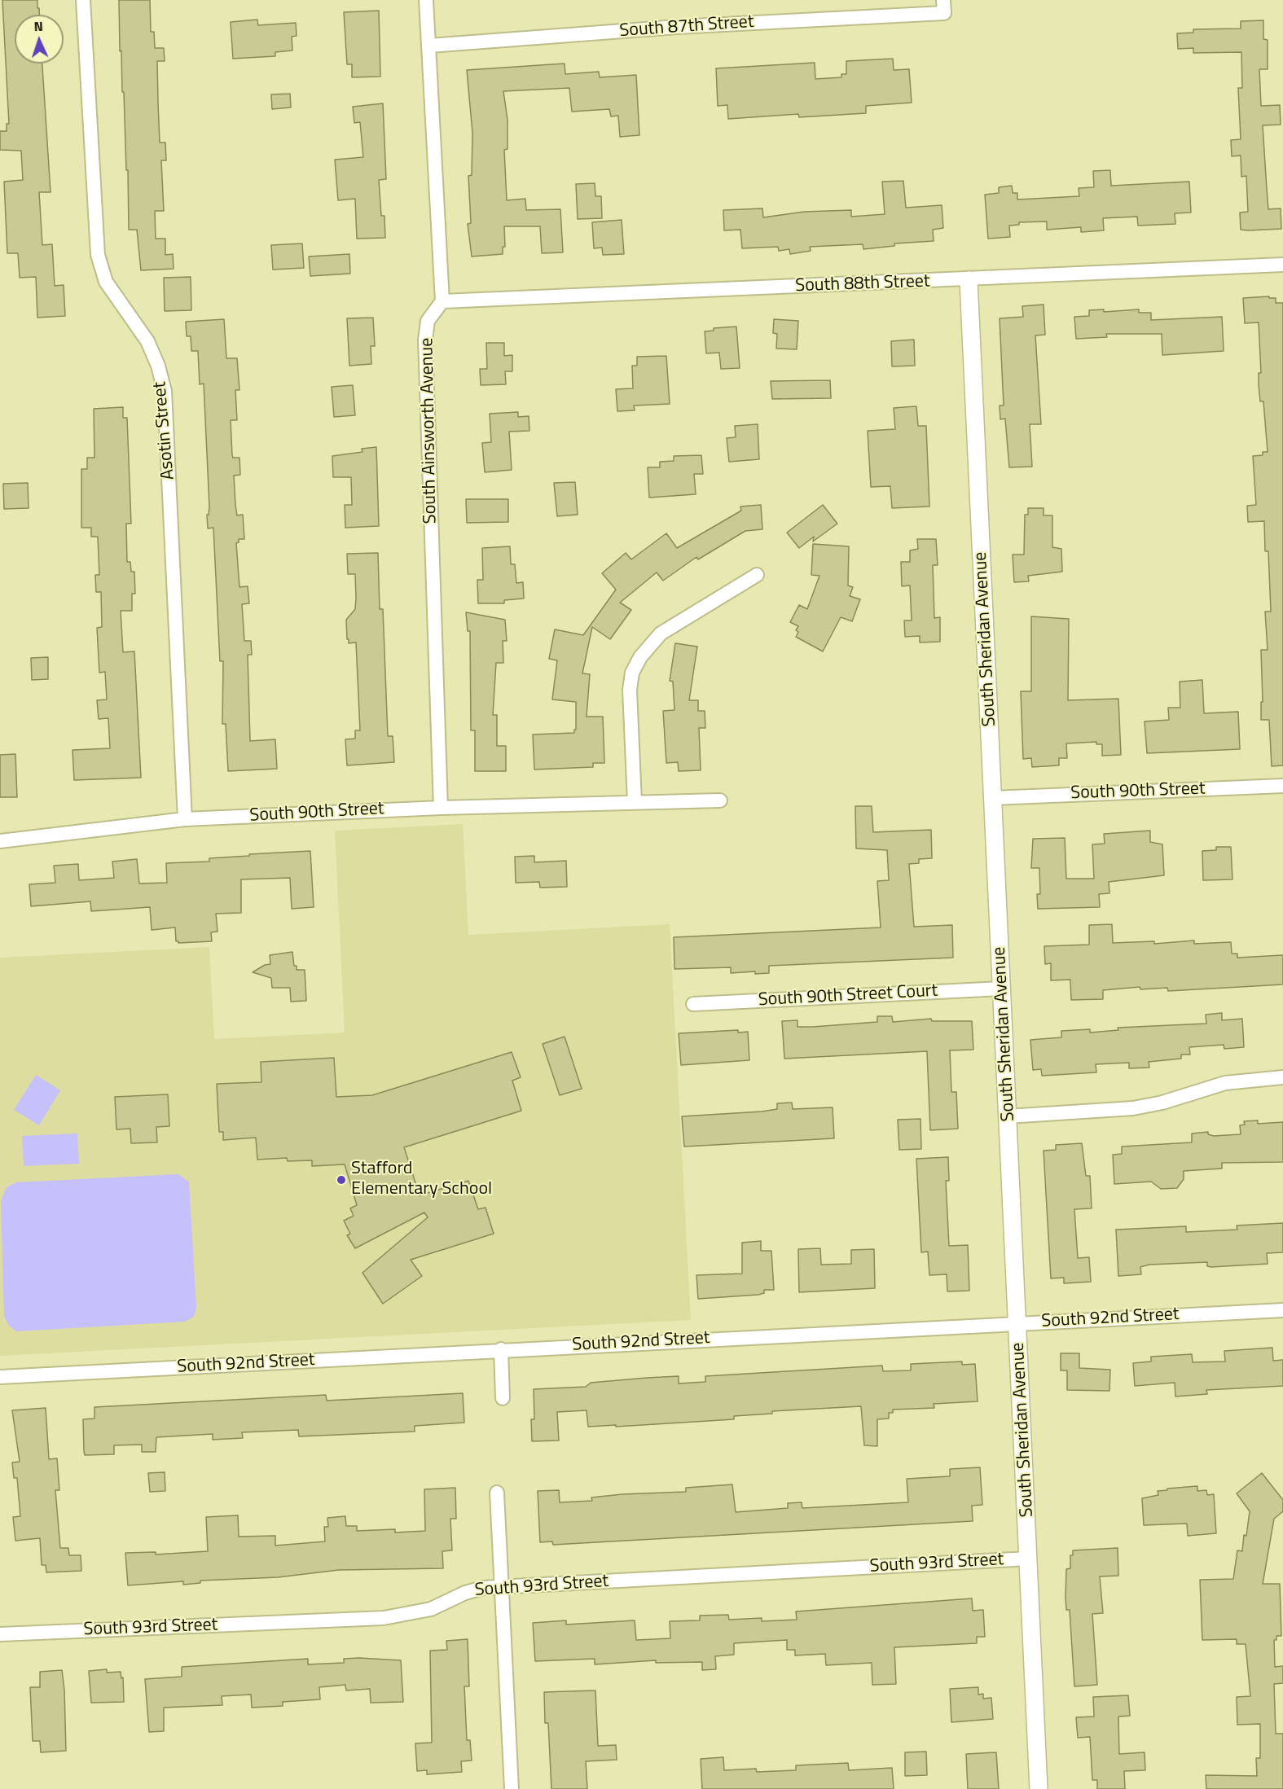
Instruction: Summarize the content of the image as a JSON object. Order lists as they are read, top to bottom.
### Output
{
  "streets": {
    "street": [
      "South 87th Street",
      "South 88th Street",
      "Asotin Street",
      "South Ainsworth Avenue",
      "South Sheridan Avenue",
      "South 90th Street",
      "South 90th Street Court",
      "South 92nd Street",
      "South 93rd Street"
    ]
  },
  "crossings": [
    ["South 88th Street", "South Ainsworth Avenue"],
    ["South 88th Street", "South Sheridan Avenue"],
    ["Asotin Street", "South 90th Street"],
    ["South Ainsworth Avenue", "South 90th Street"],
    ["South Sheridan Avenue", "South 90th Street"],
    ["South Sheridan Avenue", "South 90th Street Court"],
    ["South Sheridan Avenue", "South 92nd Street"],
    ["South Sheridan Avenue", "South 93rd Street"]
  ],
  "places": ["Stafford Elementary School"],
  "north": "top"
}
